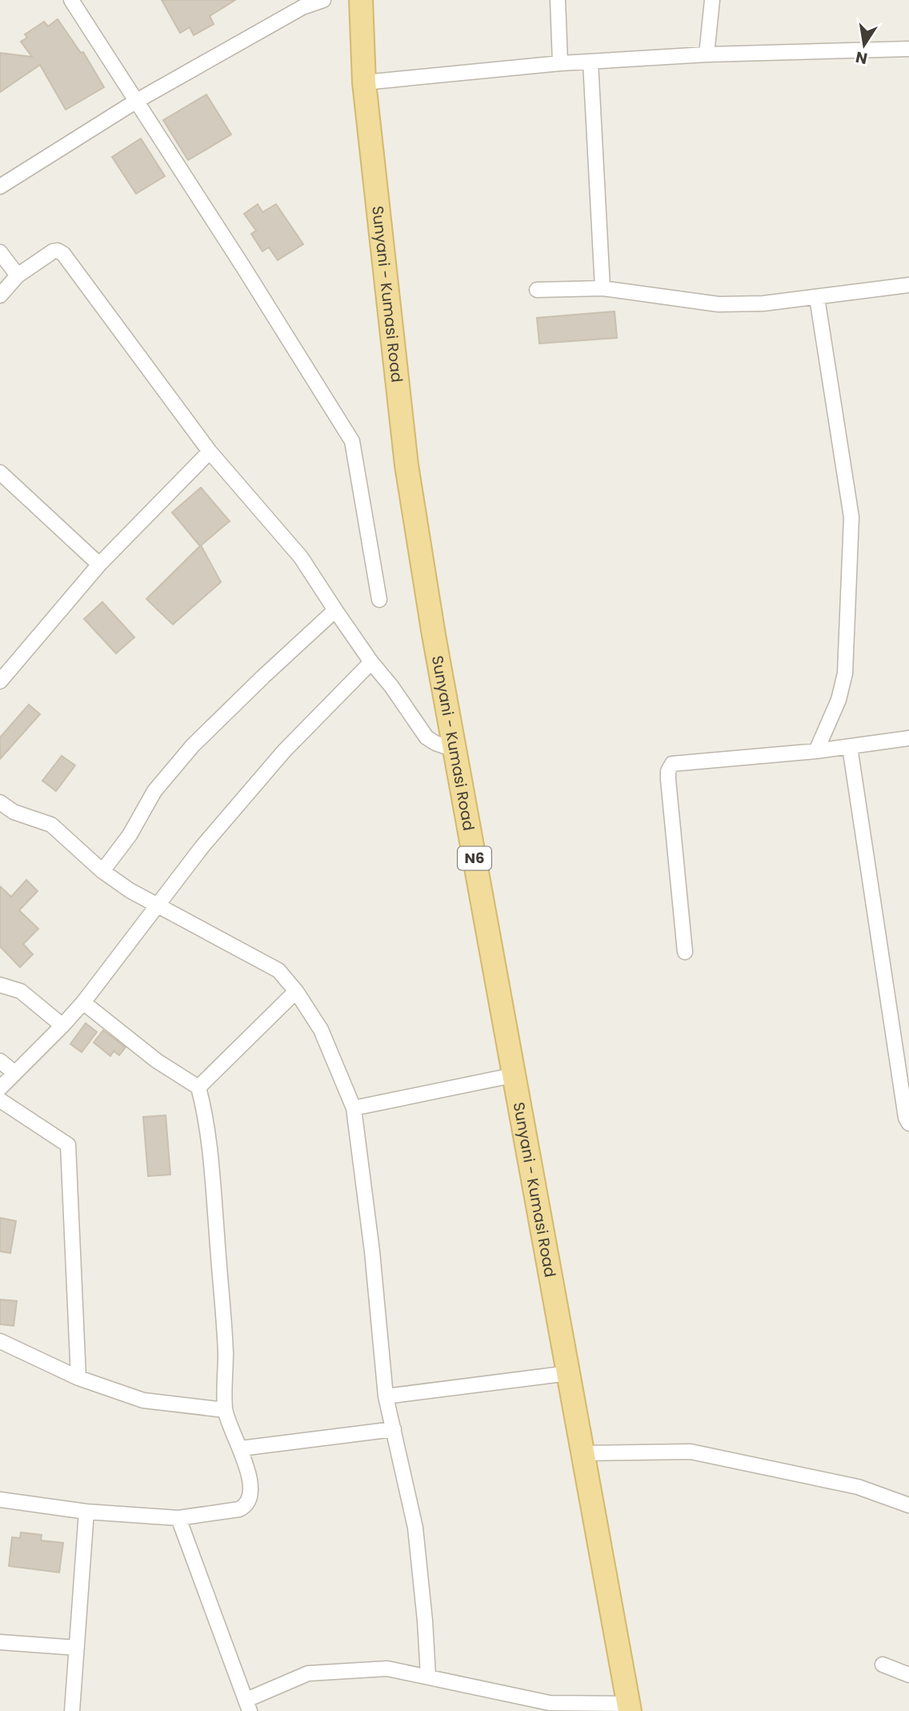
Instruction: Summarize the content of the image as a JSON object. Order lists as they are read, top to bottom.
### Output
{
  "streets": {
    "main road": ["Sunyani - Kumasi Road", "N6"]
  },
  "north": "bottom"
}
